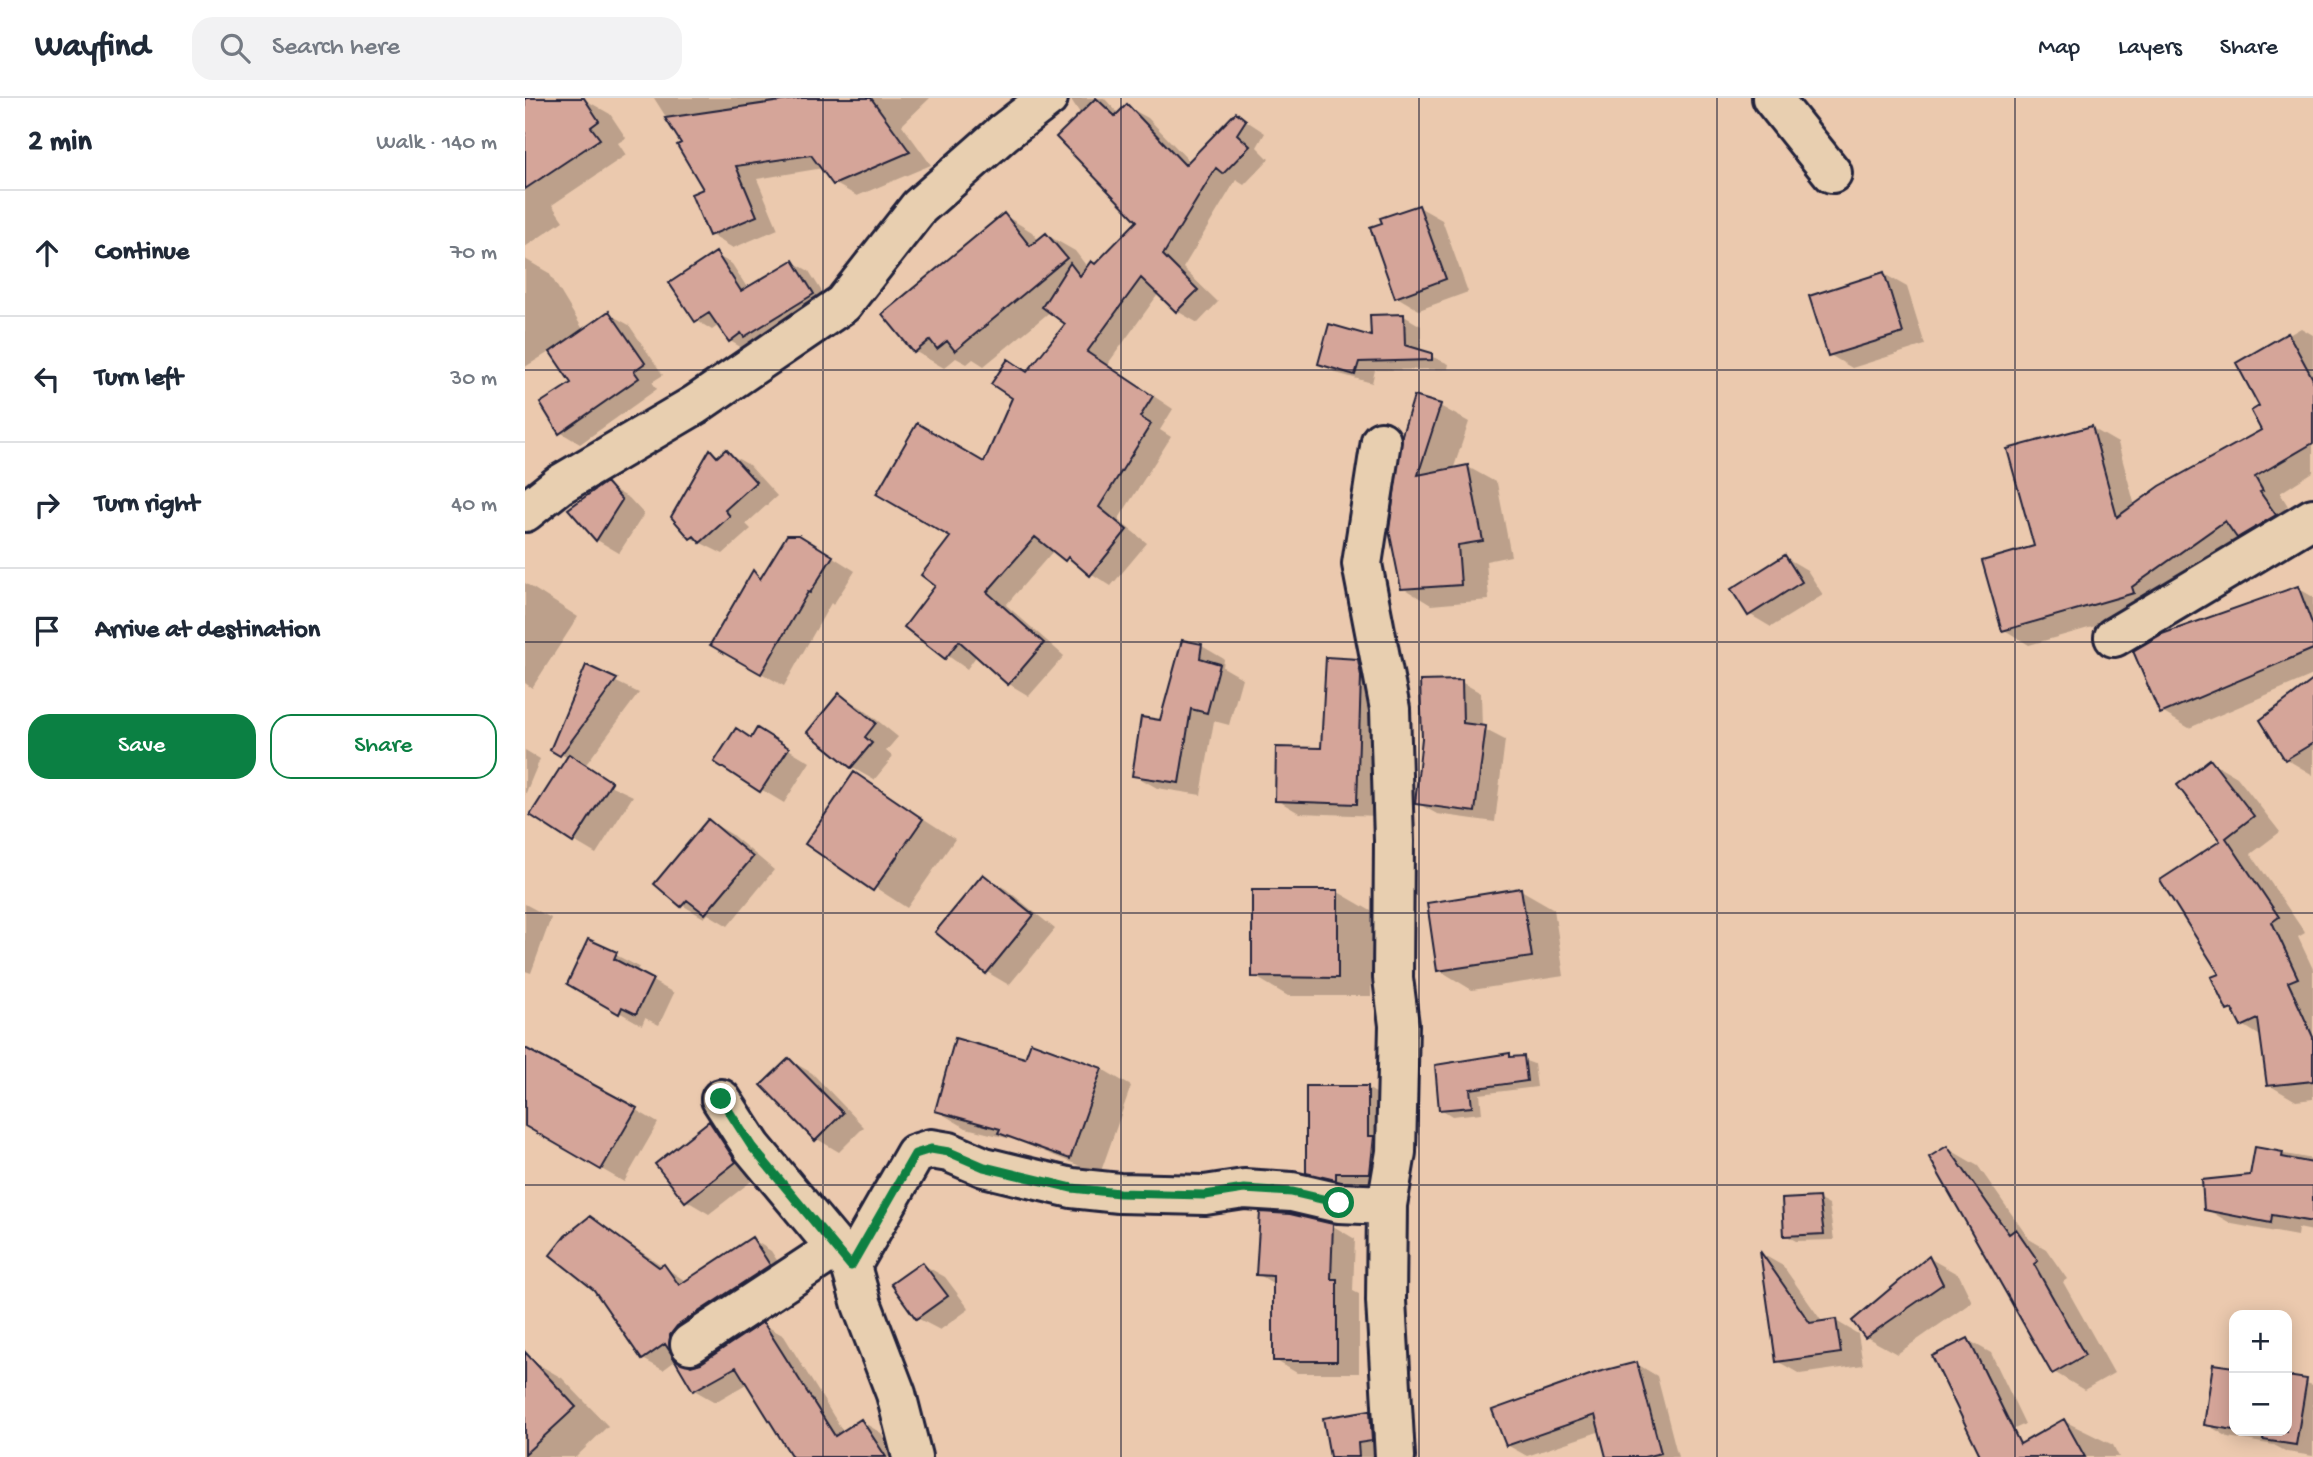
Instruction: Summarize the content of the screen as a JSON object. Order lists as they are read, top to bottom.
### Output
{
  "page": {
    "header": "Wayfind",
    "search": "Search here",
    "nav": ["Map", "Layers", "Share"],
    "heading": ["2 min", "Walk · 140 m"],
    "list": [
      ["Continue", "70 m"],
      ["Turn left", "30 m"],
      ["Turn right", "40 m"],
      "Arrive at destination"
    ],
    "buttons": ["Save", "Share"],
    "map_buttons": ["+", "−"]
  }
}
